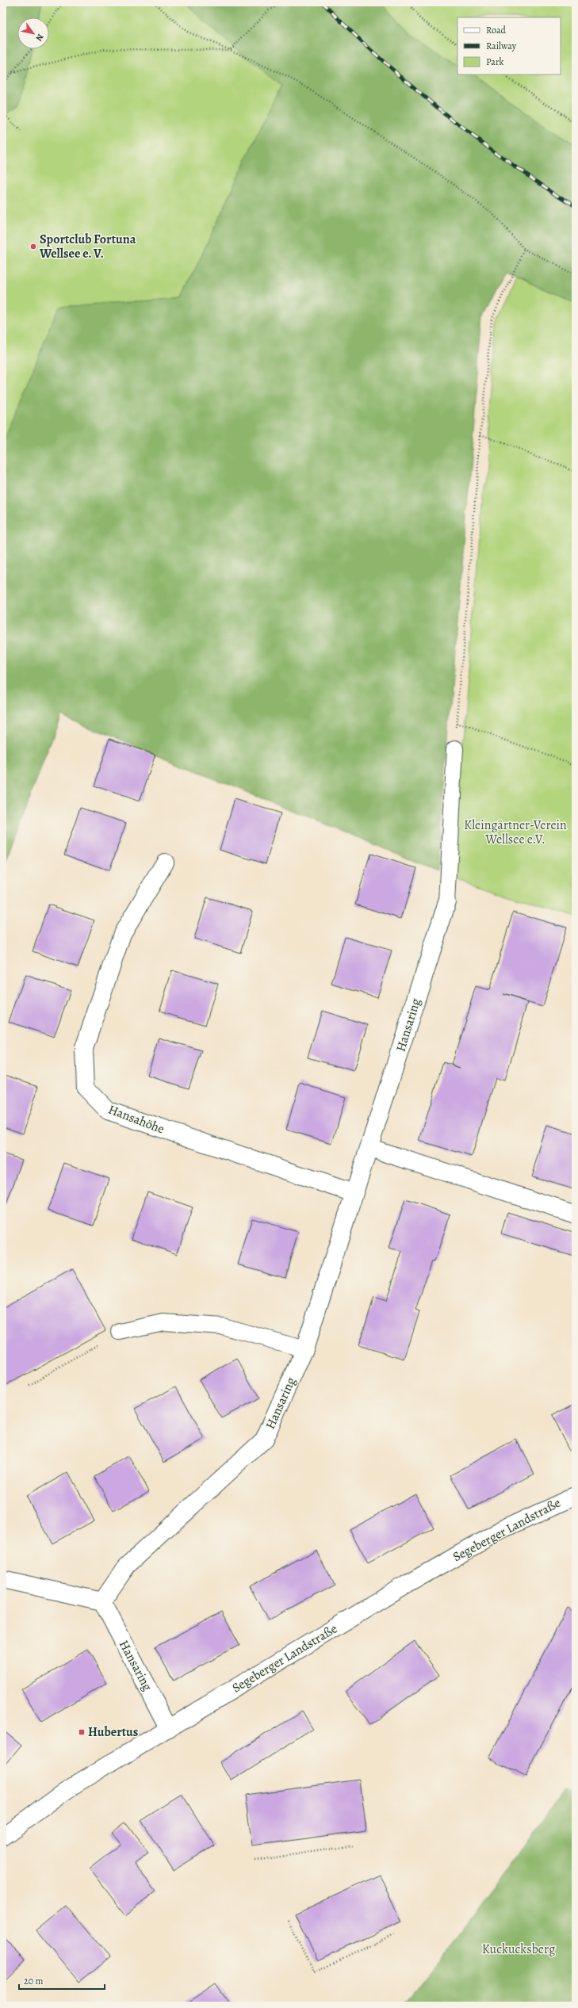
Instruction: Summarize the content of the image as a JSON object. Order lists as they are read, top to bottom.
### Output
{
  "streets": {
    "street": ["Hansaring", "Hansahöhe", "Segeberger Landstraße"]
  },
  "crossings": [
    ["Hansaring", "Hansahöhe"],
    ["Hansaring", "Segeberger Landstraße"]
  ],
  "parks": ["Kleingärtner-Verein Wellsee e.V.", "Kuckucksberg"],
  "places": {
    "other": ["Sportclub Fortuna Wellsee e. V."],
    "transit": ["Hubertus"]
  },
  "legend": ["Road", "Railway", "Park"],
  "scale_bar": "20 m",
  "north": "bottom right"
}
